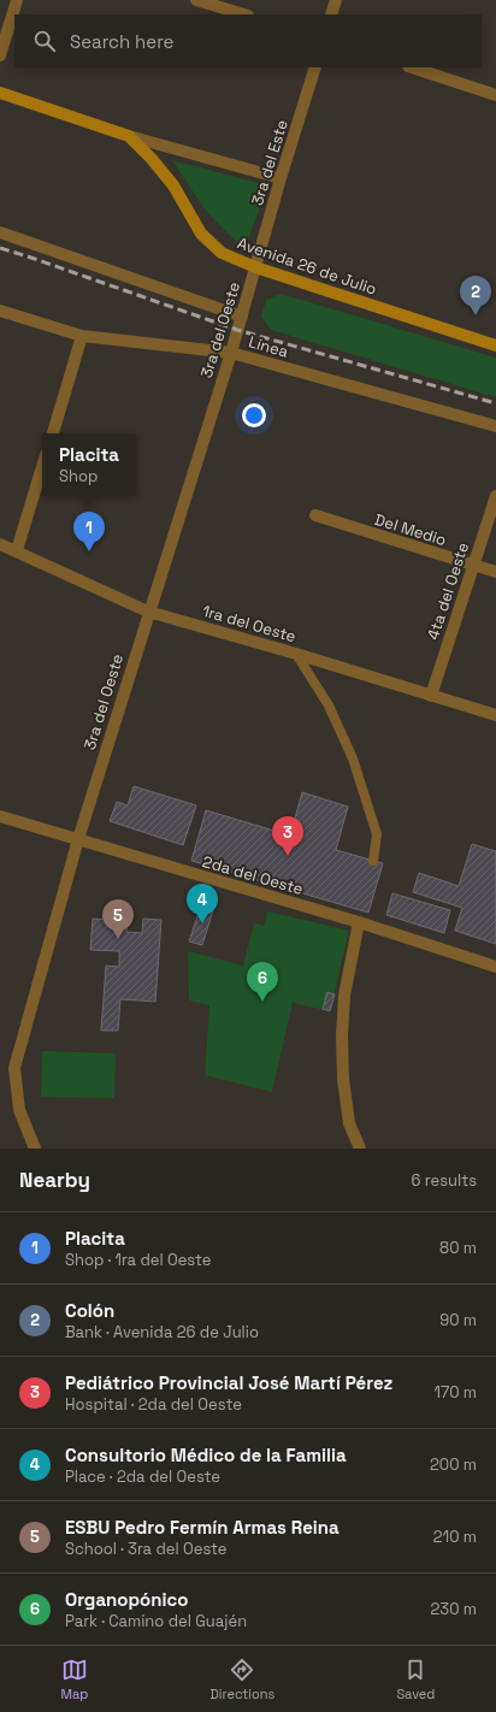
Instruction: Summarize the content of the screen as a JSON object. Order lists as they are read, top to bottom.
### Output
{
  "streets": {
    "main road": ["Avenida 26 de Julio"],
    "street": [
      "3ra del Este",
      "3ra del Oeste",
      "Línea",
      "Del Medio",
      "4ta del Oeste",
      "1ra del Oeste",
      "2da del Oeste"
    ]
  },
  "crossings": [
    ["3ra del Este", "Avenida 26 de Julio"],
    ["3ra del Este", "3ra del Oeste"],
    ["Avenida 26 de Julio", "3ra del Oeste"],
    ["3ra del Oeste", "Línea"],
    ["3ra del Oeste", "1ra del Oeste"],
    ["3ra del Oeste", "2da del Oeste"],
    ["Del Medio", "4ta del Oeste"],
    ["4ta del Oeste", "1ra del Oeste"]
  ],
  "page": {
    "search": "Search here",
    "pins": [
      "2",
      "1",
      "3",
      "4",
      "5",
      "6"
    ],
    "popup": ["Placita", "Shop"],
    "heading": ["Nearby", "6 results"],
    "list": [
      {
        "mark": "1",
        "name": "Placita",
        "note": "Shop · 1ra del Oeste",
        "value": "80 m"
      },
      {
        "mark": "2",
        "name": "Colón",
        "note": "Bank · Avenida 26 de Julio",
        "value": "90 m"
      },
      {
        "mark": "3",
        "name": "Pediátrico Provincial José Martí Pérez",
        "note": "Hospital · 2da del Oeste",
        "value": "170 m"
      },
      {
        "mark": "4",
        "name": "Consultorio Médico de la Familia",
        "note": "Place · 2da del Oeste",
        "value": "200 m"
      },
      {
        "mark": "5",
        "name": "ESBU Pedro Fermín Armas Reina",
        "note": "School · 3ra del Oeste",
        "value": "210 m"
      },
      {
        "mark": "6",
        "name": "Organopónico",
        "note": "Park · Camino del Guajén",
        "value": "230 m"
      }
    ],
    "nav": ["Map", "Directions", "Saved"]
  }
}
